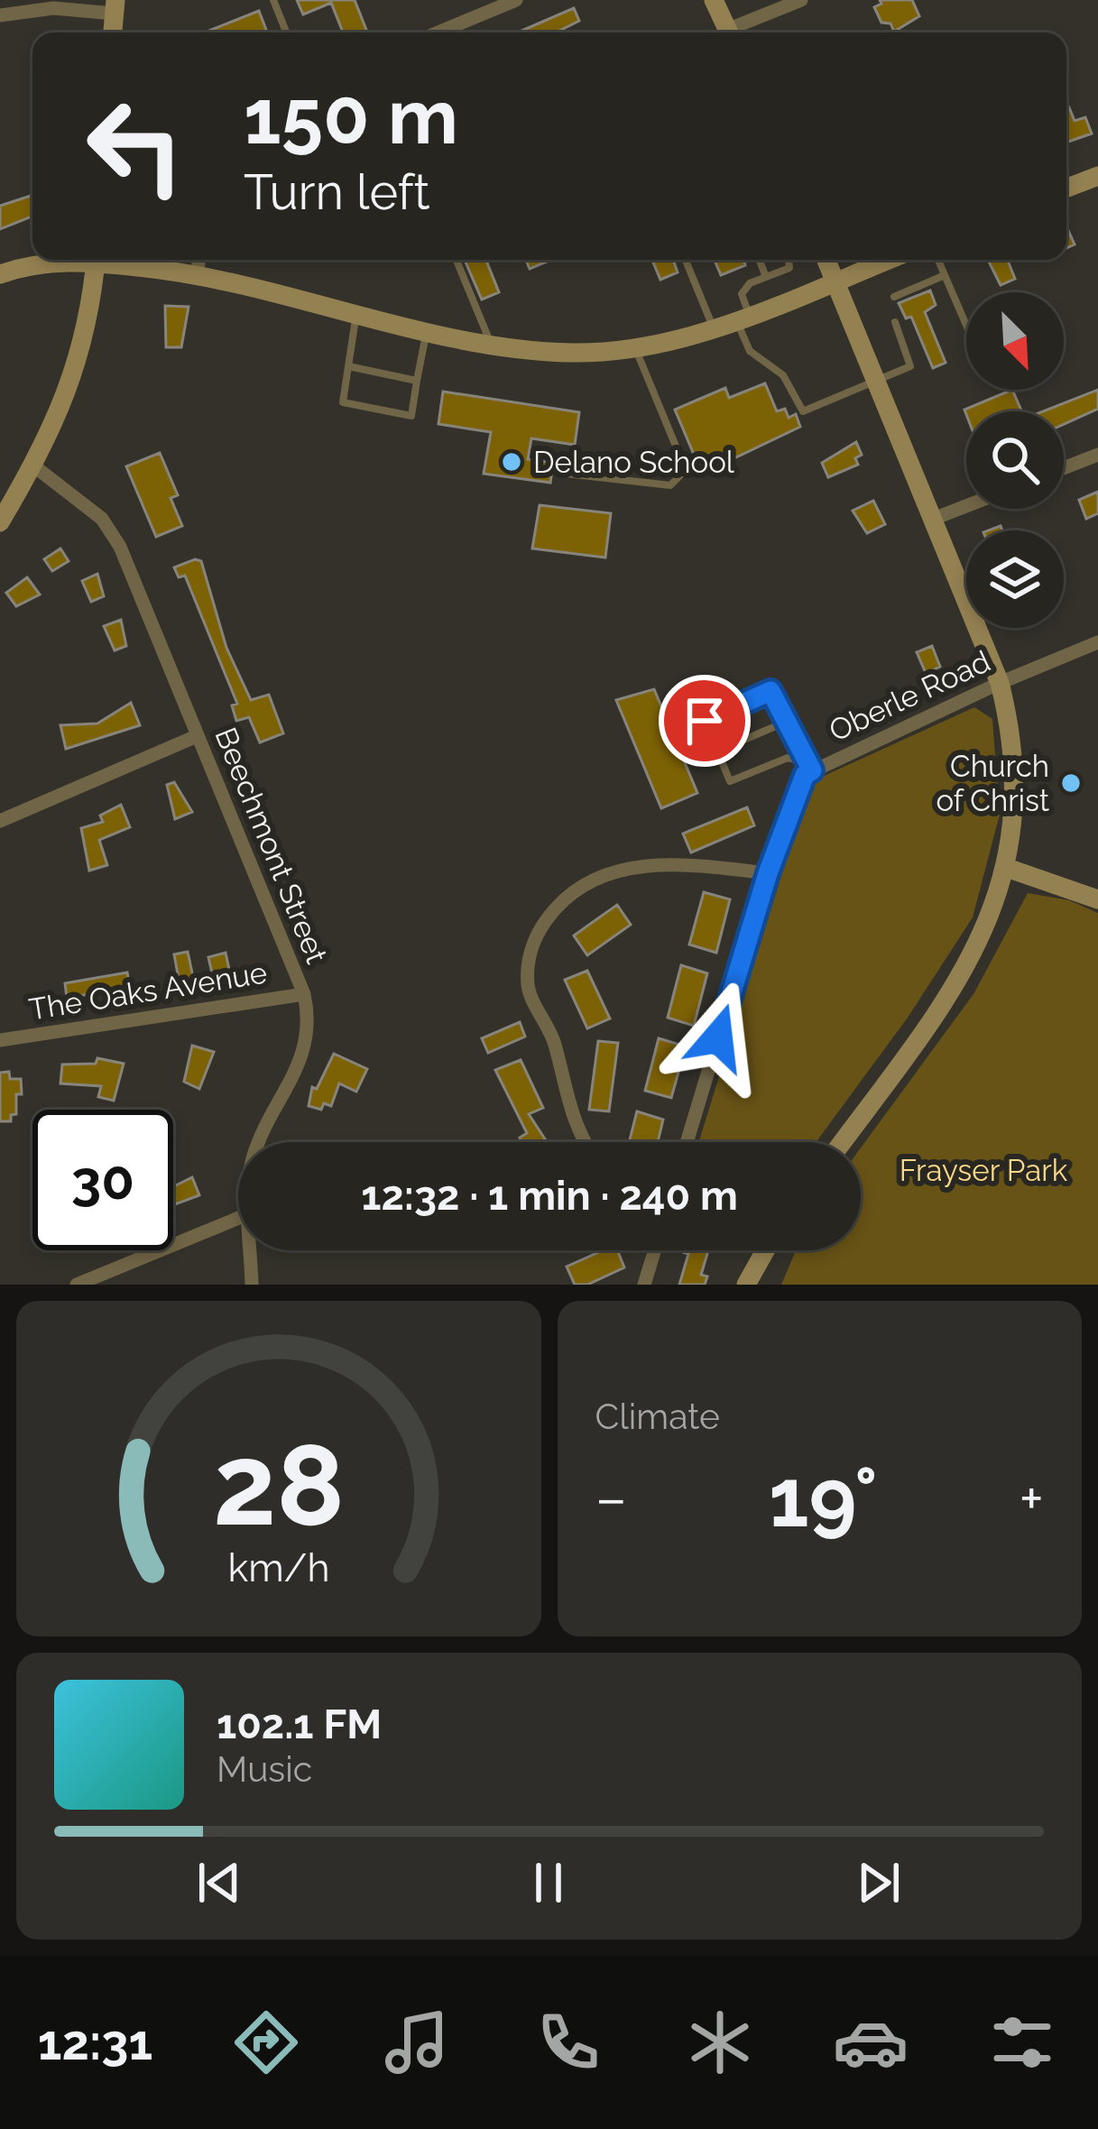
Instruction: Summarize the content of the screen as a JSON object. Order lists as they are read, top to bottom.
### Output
{
  "streets": {
    "street": ["Oberle Road", "Beechmont Street", "The Oaks Avenue"]
  },
  "crossings": [
    ["Beechmont Street", "The Oaks Avenue"]
  ],
  "parks": ["Frayser Park"],
  "places": ["Delano School", "Church of Christ"],
  "north": "bottom right",
  "page": {
    "turn": ["150 m", "Turn left"],
    "limit": "30",
    "trip": "12:32 · 1 min · 240 m",
    "tile": "Climate",
    "heat": ["−", "19°", "+"],
    "song": ["102.1 FM", "Music"],
    "tabs": "12:31",
    "gauge": ["28", "km/h"]
  }
}
